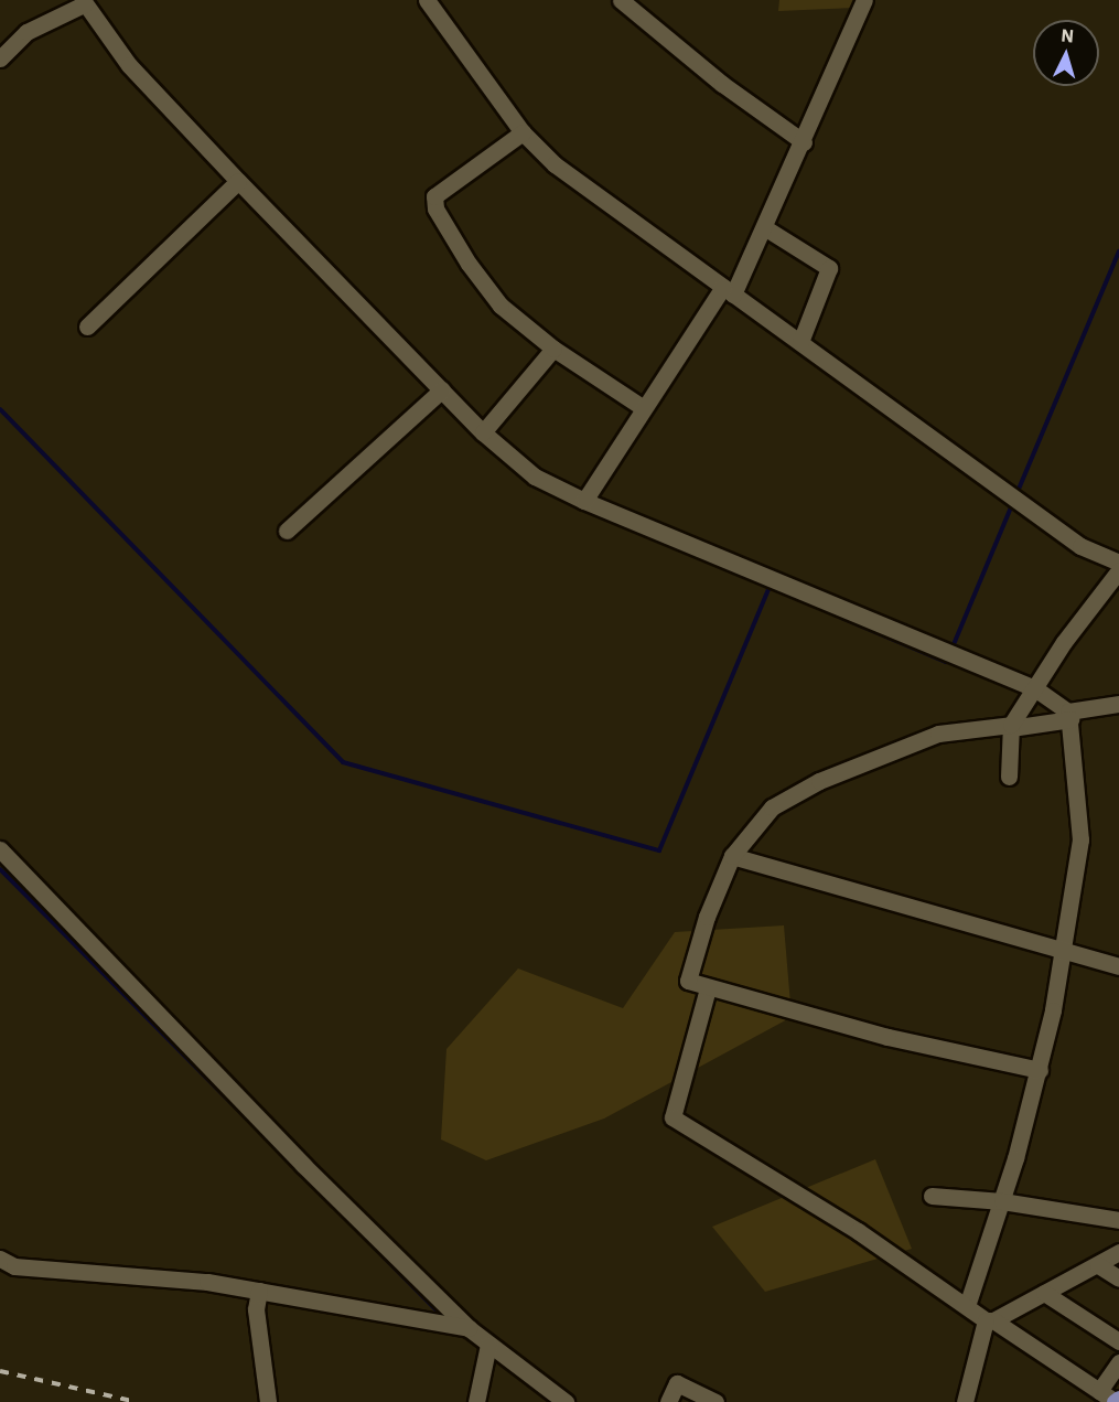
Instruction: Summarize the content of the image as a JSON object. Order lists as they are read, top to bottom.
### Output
{
  "north": "top"
}
